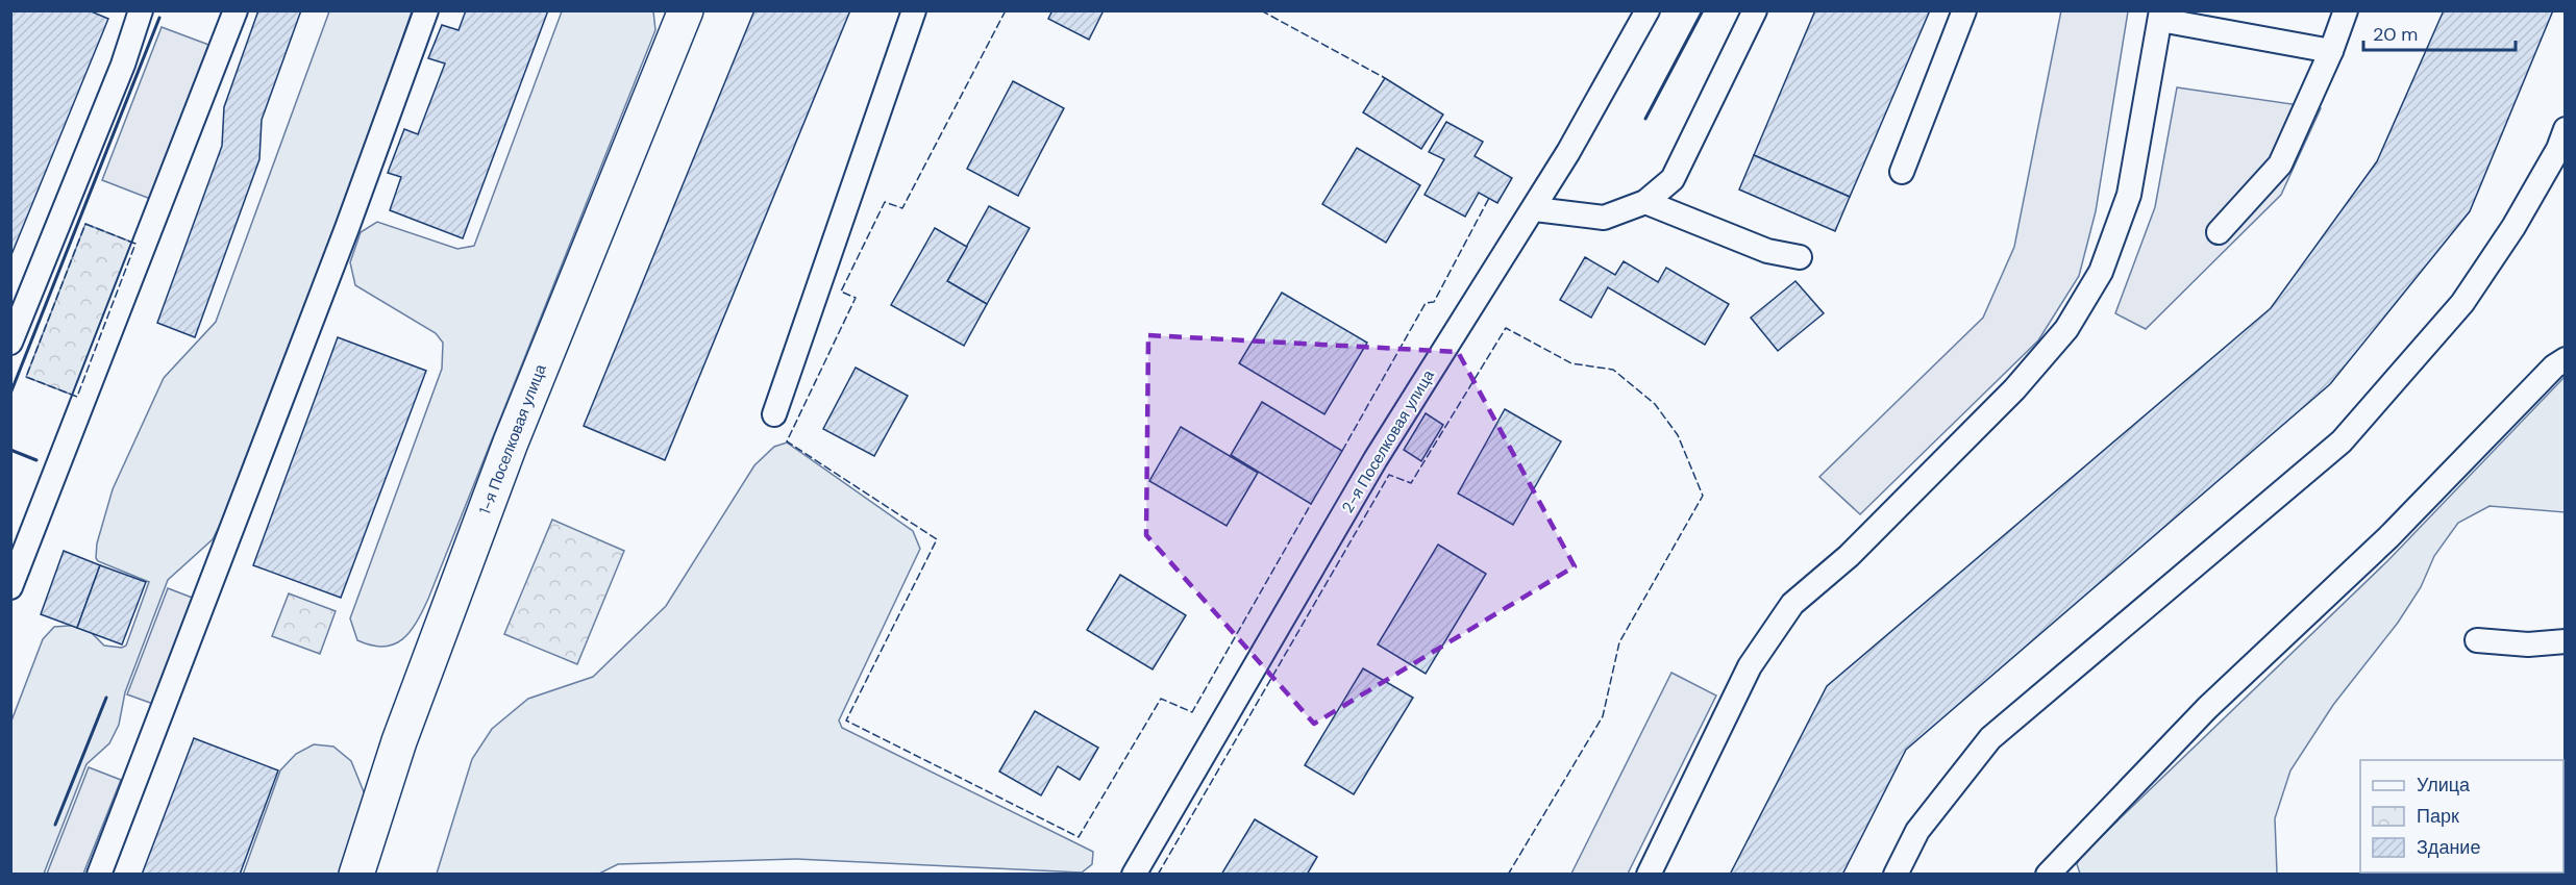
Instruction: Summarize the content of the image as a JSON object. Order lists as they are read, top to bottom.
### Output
{
  "streets": {
    "street": ["1-я Поселковая улица"],
    "lane": ["2-я Поселковая улица"]
  },
  "legend": ["Улица", "Парк", "Здание"],
  "scale_bar": "20 m"
}
